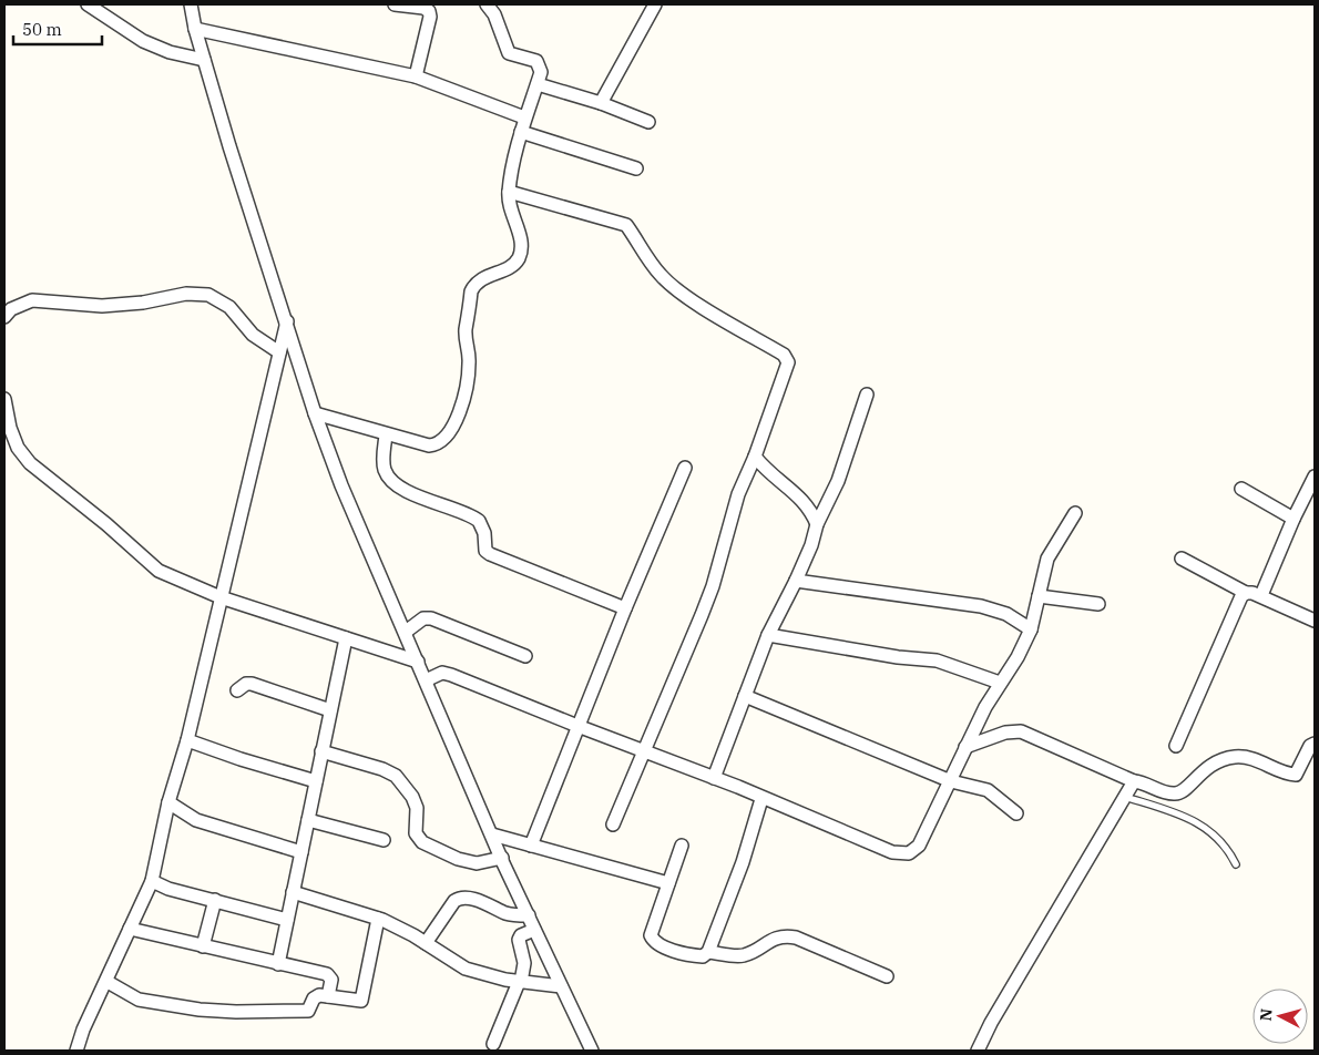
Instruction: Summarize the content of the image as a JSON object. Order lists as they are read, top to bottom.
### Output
{
  "scale_bar": "50 m",
  "north": "left"
}
